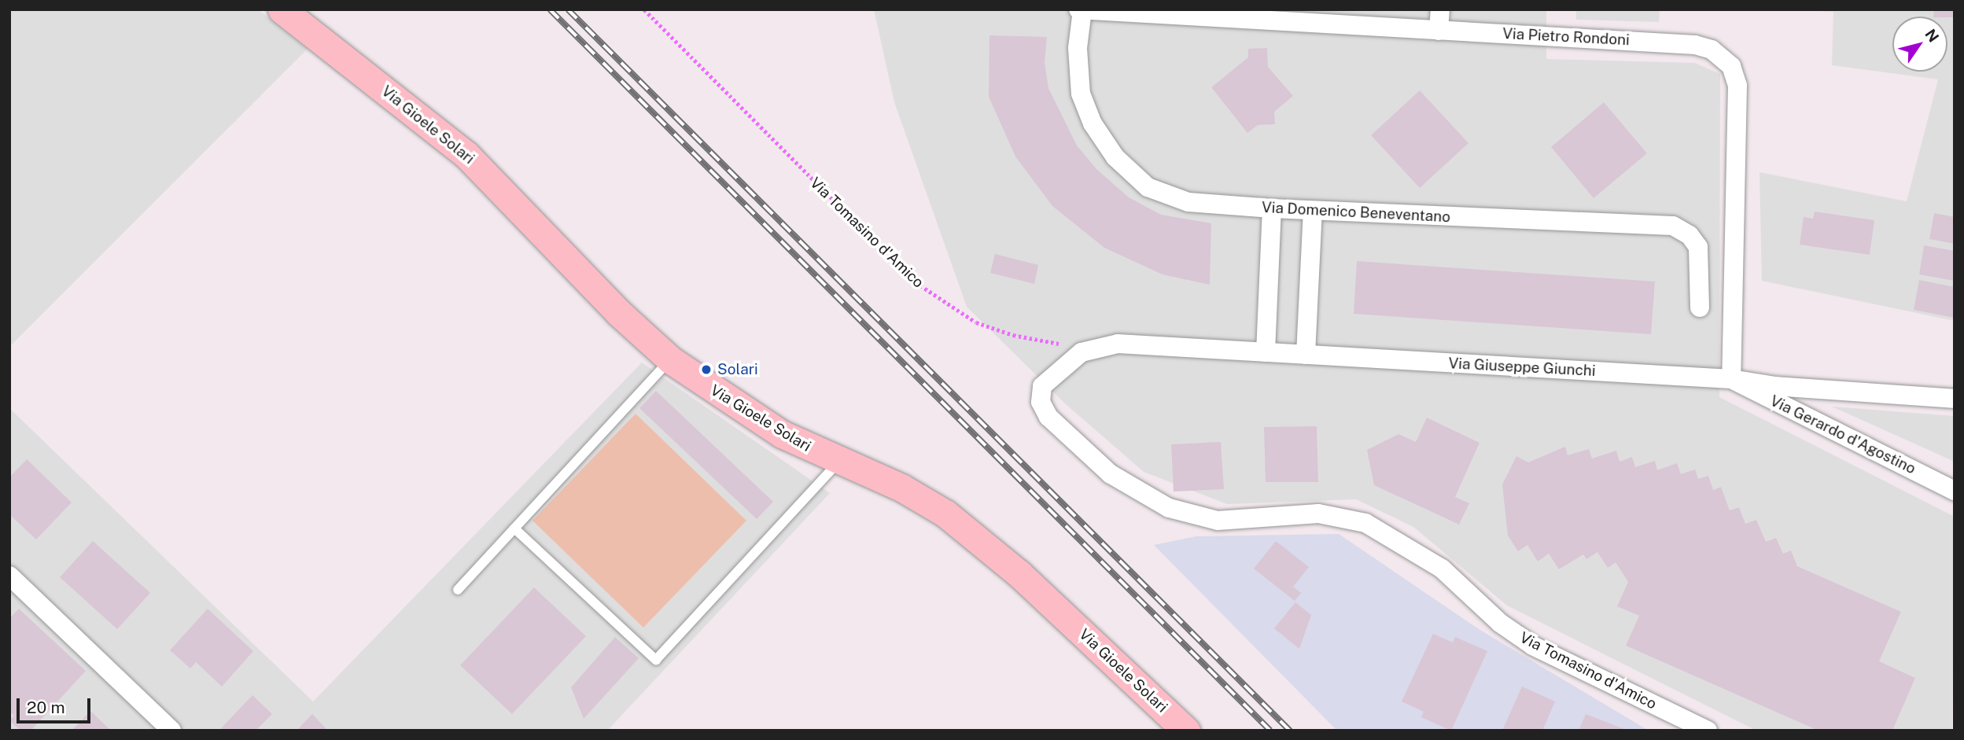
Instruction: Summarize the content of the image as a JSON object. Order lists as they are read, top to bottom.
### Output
{
  "streets": {
    "street": [
      "Via Pietro Rondoni",
      "Via Gioele Solari",
      "Via Domenico Beneventano",
      "Via Tomasino d'Amico",
      "Via Giuseppe Giunchi",
      "Via Gerardo d'Agostino"
    ]
  },
  "crossings": [
    ["Via Pietro Rondoni", "Via Domenico Beneventano"],
    ["Via Pietro Rondoni", "Via Giuseppe Giunchi"],
    ["Via Pietro Rondoni", "Via Gerardo d'Agostino"],
    ["Via Tomasino d'Amico", "Via Giuseppe Giunchi"],
    ["Via Giuseppe Giunchi", "Via Gerardo d'Agostino"]
  ],
  "places": ["Solari"],
  "scale_bar": "20 m",
  "north": "top right"
}
